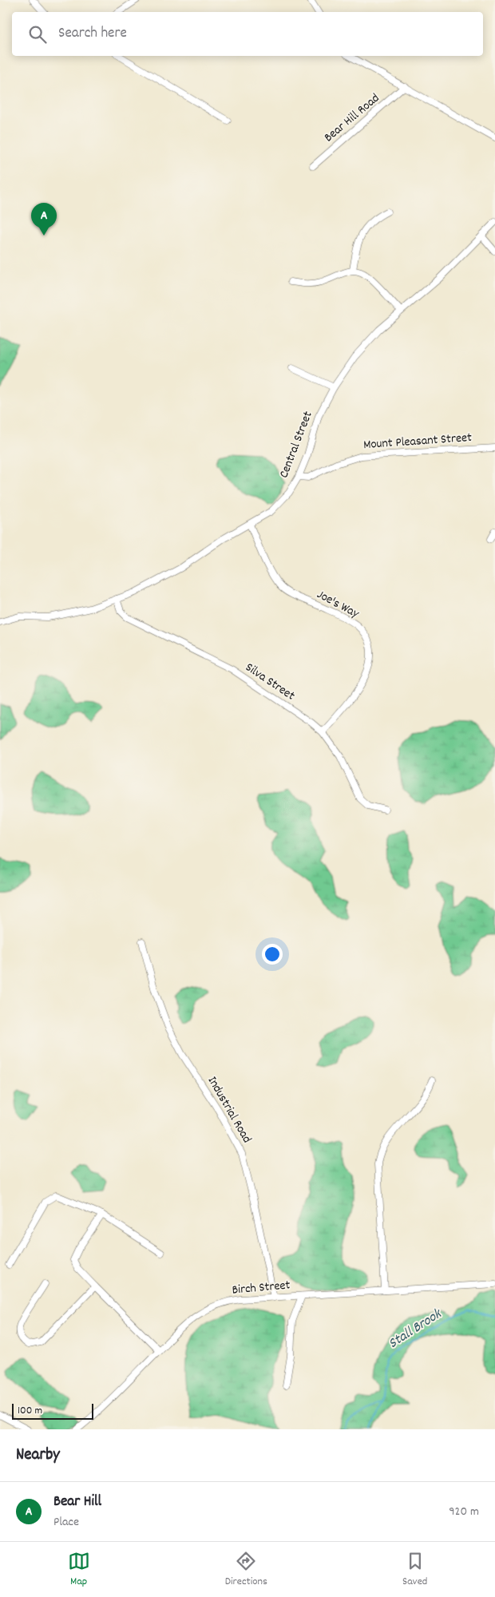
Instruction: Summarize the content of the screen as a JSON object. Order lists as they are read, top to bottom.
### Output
{
  "streets": {
    "street": [
      "Bear Hill Road",
      "Mount Pleasant Street",
      "Central Street",
      "Joe's Way",
      "Silva Street",
      "Industrial Road",
      "Birch Street"
    ]
  },
  "crossings": [
    ["Mount Pleasant Street", "Central Street"],
    ["Central Street", "Joe's Way"],
    ["Central Street", "Silva Street"],
    ["Joe's Way", "Silva Street"],
    ["Industrial Road", "Birch Street"]
  ],
  "water": ["Stall Brook"],
  "scale_bar": "100 m",
  "page": {
    "search": "Search here",
    "pins": "A",
    "scale": "100 m",
    "heading": "Nearby",
    "list": [
      {
        "mark": "A",
        "name": "Bear Hill",
        "note": "Place",
        "value": "920 m"
      }
    ],
    "nav": ["Map", "Directions", "Saved"]
  }
}
